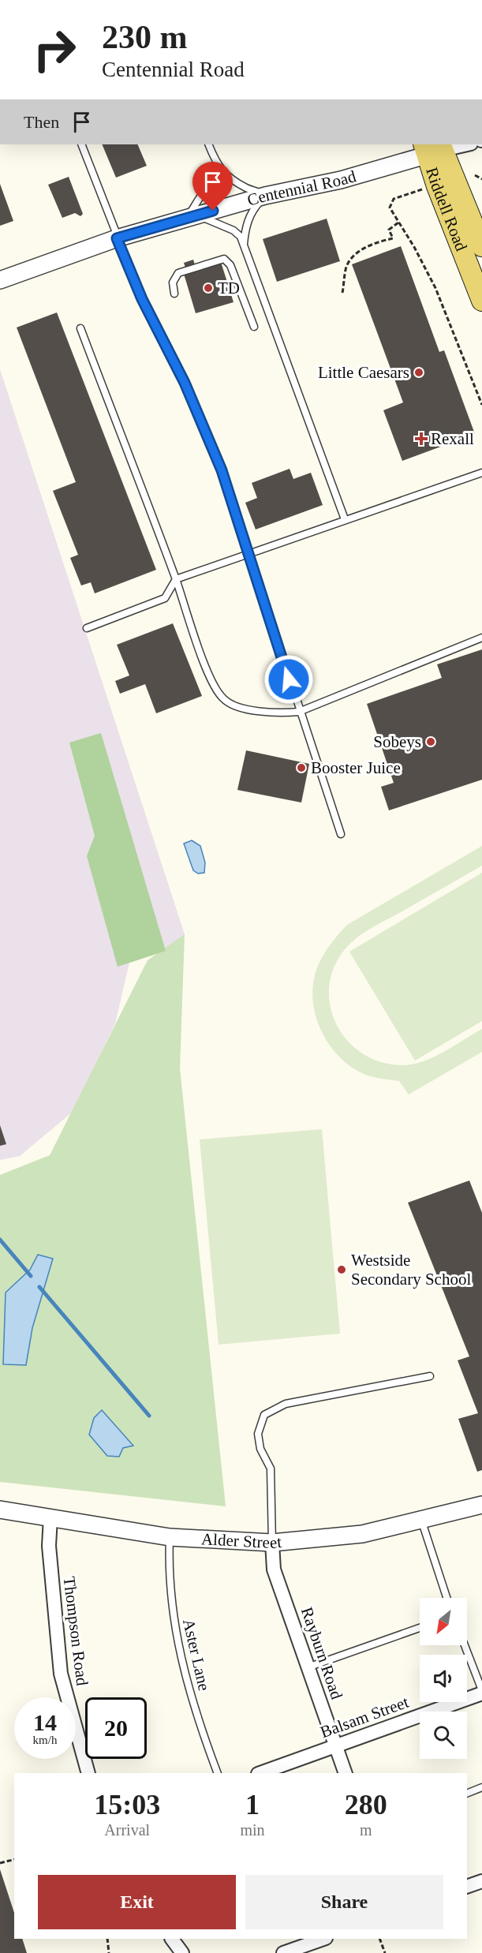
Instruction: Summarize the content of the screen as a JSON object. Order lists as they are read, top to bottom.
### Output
{
  "streets": {
    "main road": ["Riddell Road"],
    "street": [
      "Centennial Road",
      "Alder Street",
      "Thompson Road",
      "Rayburn Road",
      "Balsam Street"
    ],
    "lane": ["Aster Lane"]
  },
  "crossings": [
    ["Centennial Road", "Riddell Road"],
    ["Alder Street", "Thompson Road"],
    ["Alder Street", "Rayburn Road"],
    ["Alder Street", "Aster Lane"],
    ["Rayburn Road", "Balsam Street"]
  ],
  "places": {
    "other": [
      "TD",
      "Little Caesars",
      "Sobeys",
      "Booster Juice",
      "Westside Secondary School"
    ],
    "health": ["Rexall"]
  },
  "north": "bottom left",
  "page": {
    "turn": ["230 m", "Centennial Road"],
    "then": "Then",
    "speed": "14 km/h",
    "limit": "20",
    "eta": [
      "15:03",
      "Arrival",
      "1",
      "min",
      "280",
      "m"
    ],
    "buttons": ["Exit", "Share"]
  }
}
